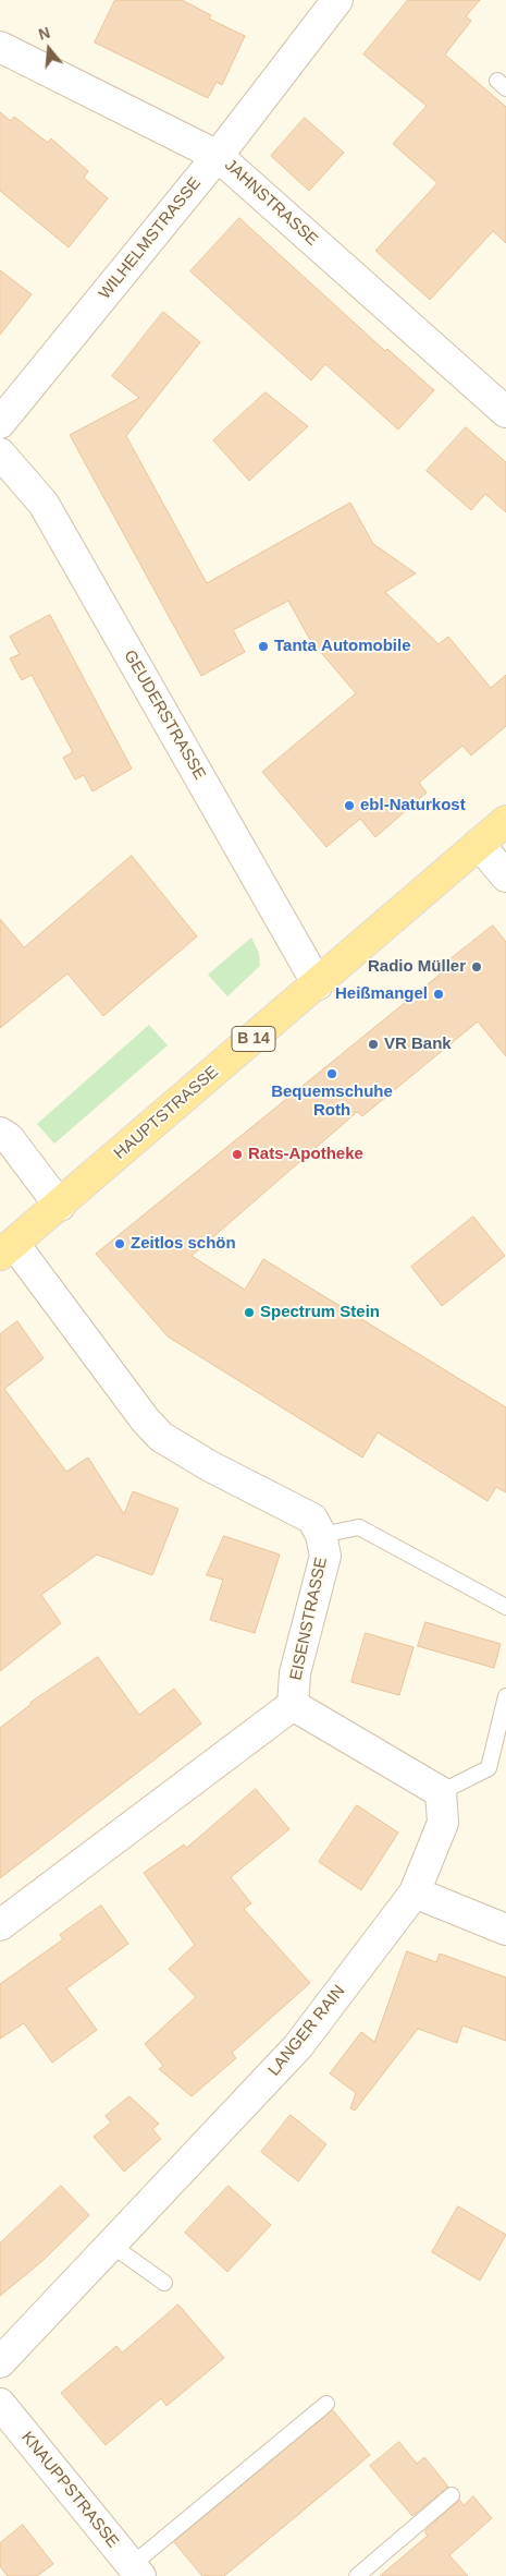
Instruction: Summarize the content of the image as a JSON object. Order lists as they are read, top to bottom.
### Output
{
  "streets": {
    "main road": ["B 14", "HAUPTSTRASSE"],
    "street": [
      "JAHNSTRASSE",
      "WILHELMSTRASSE",
      "GEUDERSTRASSE",
      "EISENSTRASSE",
      "LANGER RAIN",
      "KNAUPPSTRASSE"
    ]
  },
  "crossings": [
    ["JAHNSTRASSE", "WILHELMSTRASSE"],
    ["GEUDERSTRASSE", "HAUPTSTRASSE"],
    ["HAUPTSTRASSE", "EISENSTRASSE"]
  ],
  "places": [
    "Tanta Automobile",
    "ebl-Naturkost",
    "Radio Müller",
    "Heißmangel",
    "VR Bank",
    "Bequemschuhe Roth",
    "Rats-Apotheke",
    "Zeitlos schön",
    "Spectrum Stein"
  ],
  "north": "top"
}
